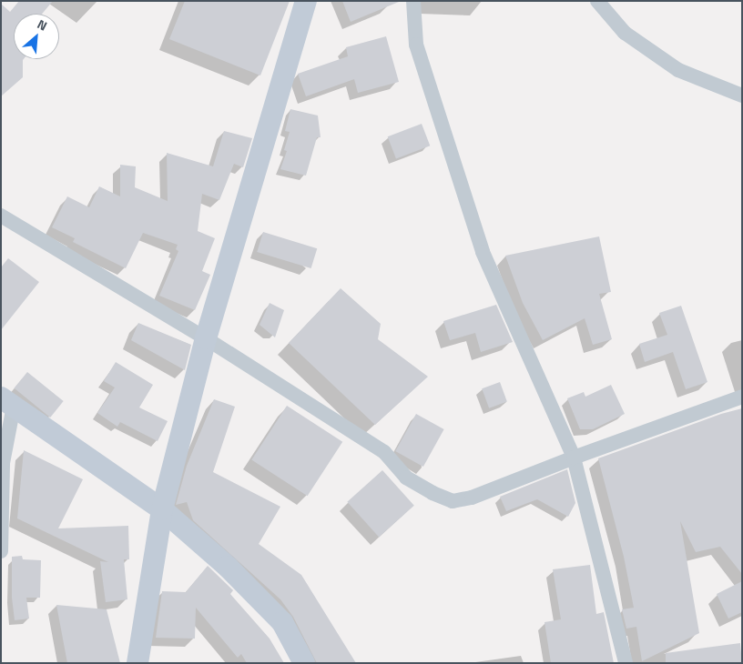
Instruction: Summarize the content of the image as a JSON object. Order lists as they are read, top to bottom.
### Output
{
  "north": "top right"
}
